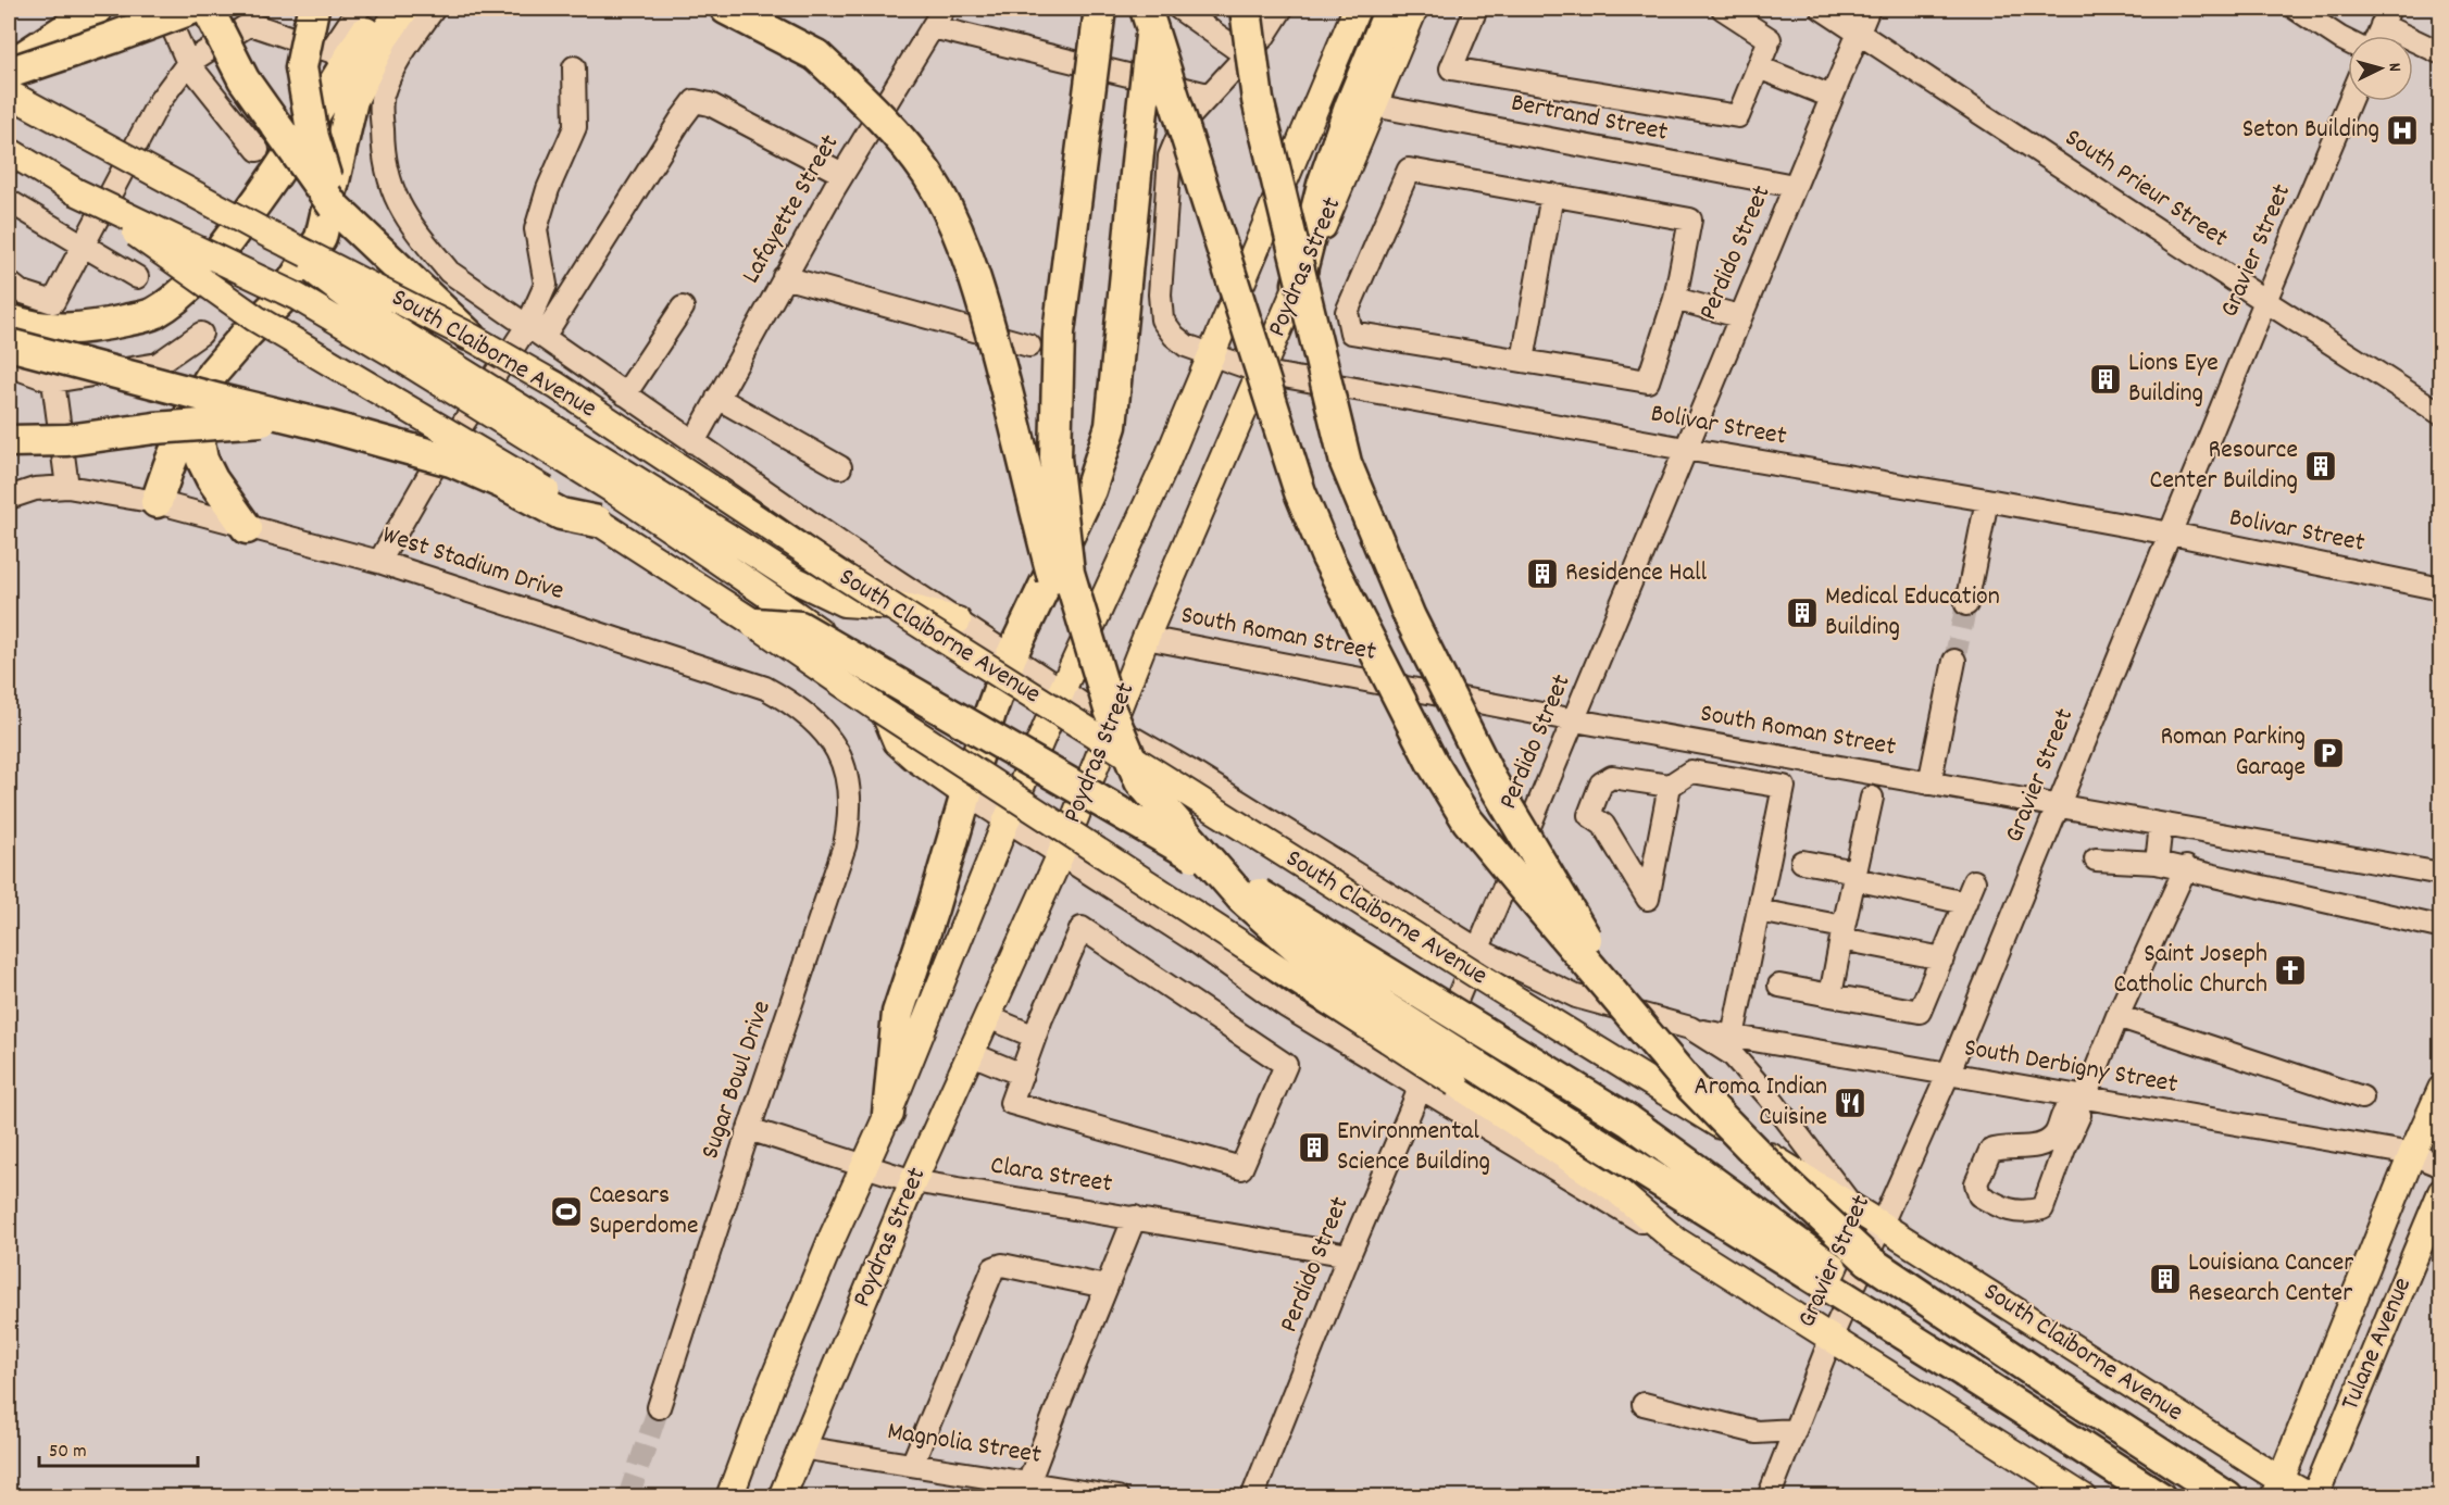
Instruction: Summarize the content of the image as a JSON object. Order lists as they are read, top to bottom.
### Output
{
  "streets": {
    "main road": ["Poydras Street", "South Claiborne Avenue", "Tulane Avenue"],
    "street": [
      "Bertrand Street",
      "South Prieur Street",
      "Lafayette Street",
      "Gravier Street",
      "Perdido Street",
      "Bolivar Street",
      "West Stadium Drive",
      "South Roman Street",
      "South Derbigny Street",
      "Sugar Bowl Drive",
      "Clara Street",
      "Magnolia Street"
    ]
  },
  "crossings": [
    ["Bertrand Street", "Perdido Street"],
    ["Bertrand Street", "Poydras Street"],
    ["South Prieur Street", "Gravier Street"],
    ["South Prieur Street", "Perdido Street"],
    ["Lafayette Street", "South Claiborne Avenue"],
    ["Gravier Street", "South Claiborne Avenue"],
    ["Gravier Street", "Bolivar Street"],
    ["Gravier Street", "South Roman Street"],
    ["Gravier Street", "South Derbigny Street"],
    ["Perdido Street", "South Claiborne Avenue"],
    ["Perdido Street", "Bolivar Street"],
    ["Perdido Street", "South Roman Street"],
    ["Perdido Street", "Clara Street"],
    ["Poydras Street", "South Claiborne Avenue"],
    ["Poydras Street", "Bolivar Street"],
    ["Poydras Street", "South Roman Street"],
    ["Poydras Street", "Clara Street"],
    ["Poydras Street", "Magnolia Street"],
    ["South Claiborne Avenue", "South Derbigny Street"],
    ["South Claiborne Avenue", "Tulane Avenue"],
    ["West Stadium Drive", "Sugar Bowl Drive"],
    ["South Derbigny Street", "Tulane Avenue"],
    ["Sugar Bowl Drive", "Clara Street"]
  ],
  "places": {
    "hospital": ["Seton Building"],
    "building": [
      "Lions Eye Building",
      "Resource Center Building",
      "Residence Hall",
      "Medical Education Building",
      "Environmental Science Building",
      "Louisiana Cancer Research Center"
    ],
    "parking": ["Roman Parking Garage"],
    "church": ["Saint Joseph Catholic Church"],
    "restaurant": ["Aroma Indian Cuisine"],
    "sports": ["Caesars Superdome"]
  },
  "scale_bar": "50 m",
  "north": "right"
}
